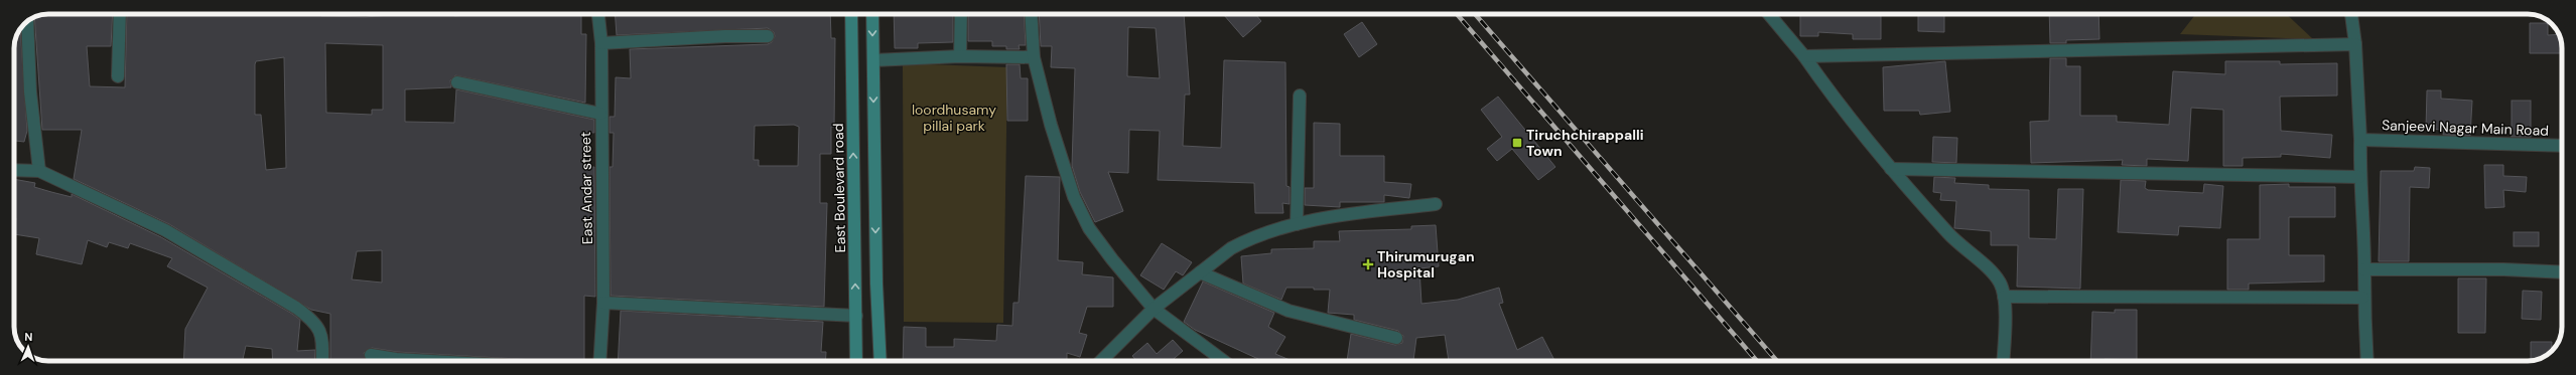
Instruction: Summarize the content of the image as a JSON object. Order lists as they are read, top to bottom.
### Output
{
  "streets": {
    "main road": ["East Boulevard road"],
    "street": ["Sanjeevi Nagar Main Road", "East Andar street"]
  },
  "parks": ["loordhusamy pillai park"],
  "places": {
    "transit": ["Tiruchchirappalli Town"],
    "health": ["Thirumurugan Hospital"]
  },
  "north": "top"
}
